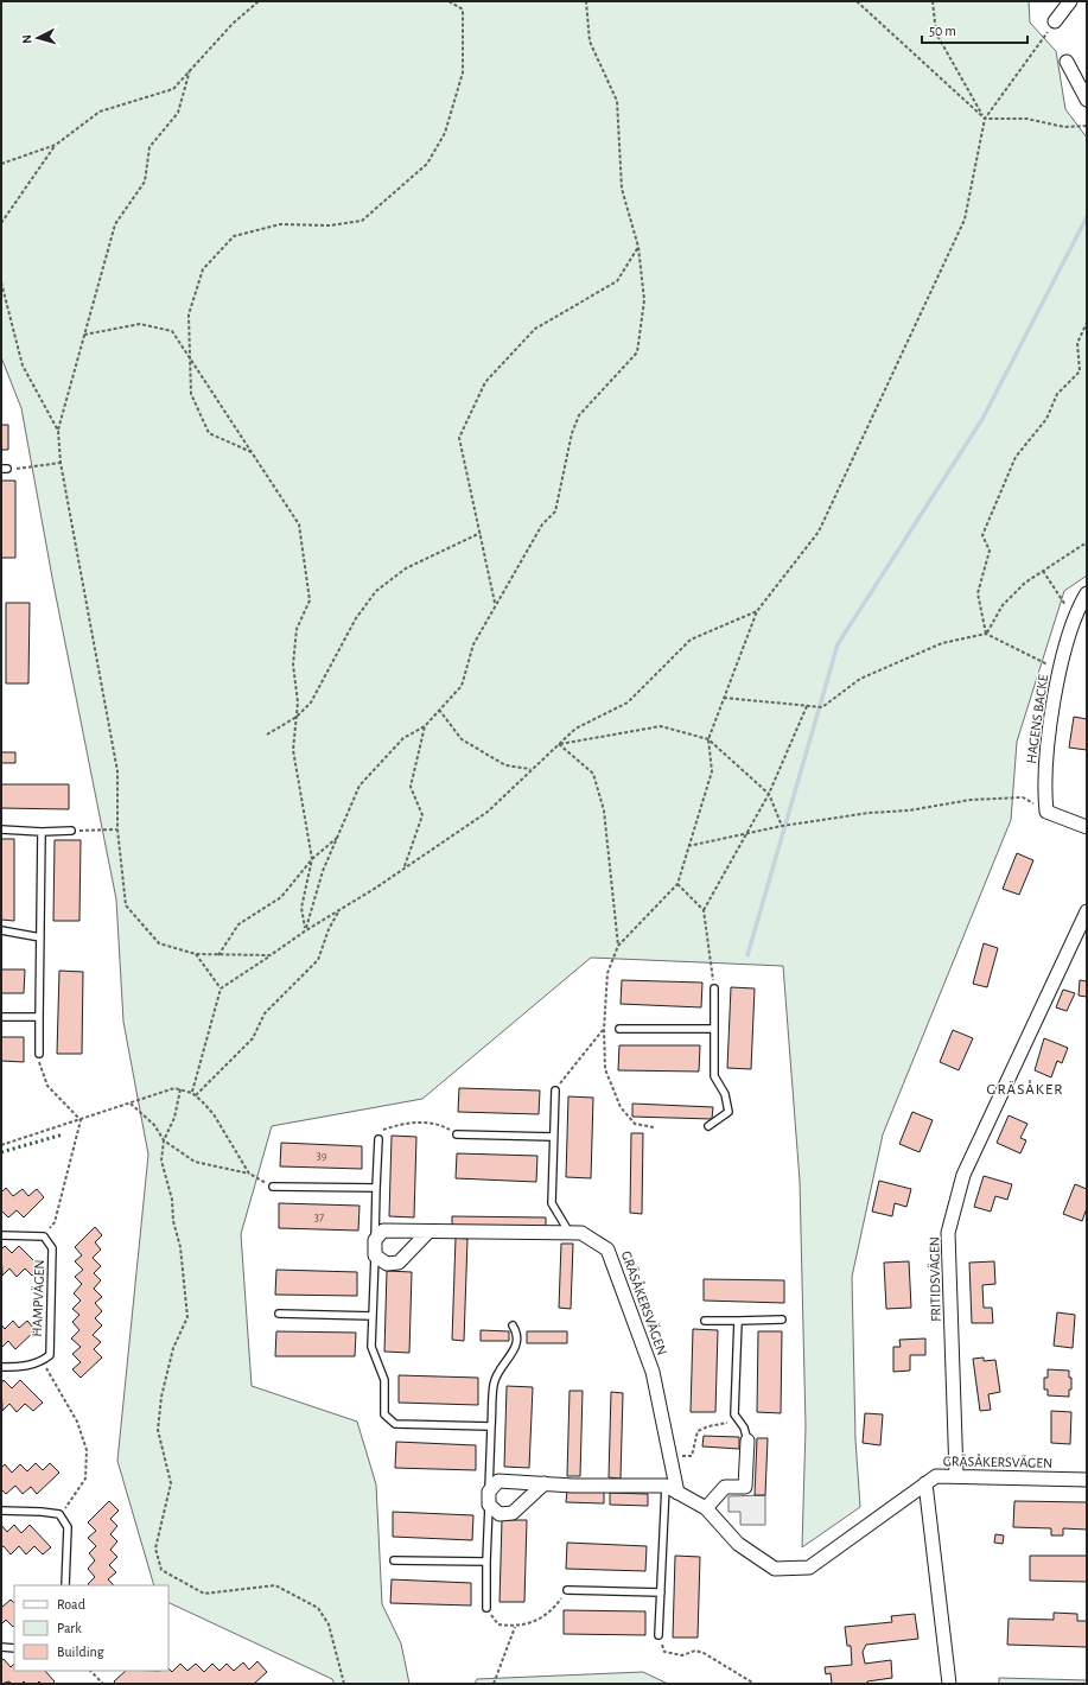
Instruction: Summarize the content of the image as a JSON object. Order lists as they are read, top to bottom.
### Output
{
  "streets": {
    "street": ["HAGENS BACKE", "FRITIDSVÄGEN", "GRÄSÅKERSVÄGEN"],
    "lane": ["HAMPVÄGEN"]
  },
  "crossings": [
    ["FRITIDSVÄGEN", "GRÄSÅKERSVÄGEN"]
  ],
  "districts": ["GRÄSÅKER"],
  "house_numbers": ["39", "37"],
  "legend": ["Road", "Park", "Building"],
  "scale_bar": "50 m",
  "north": "left"
}
